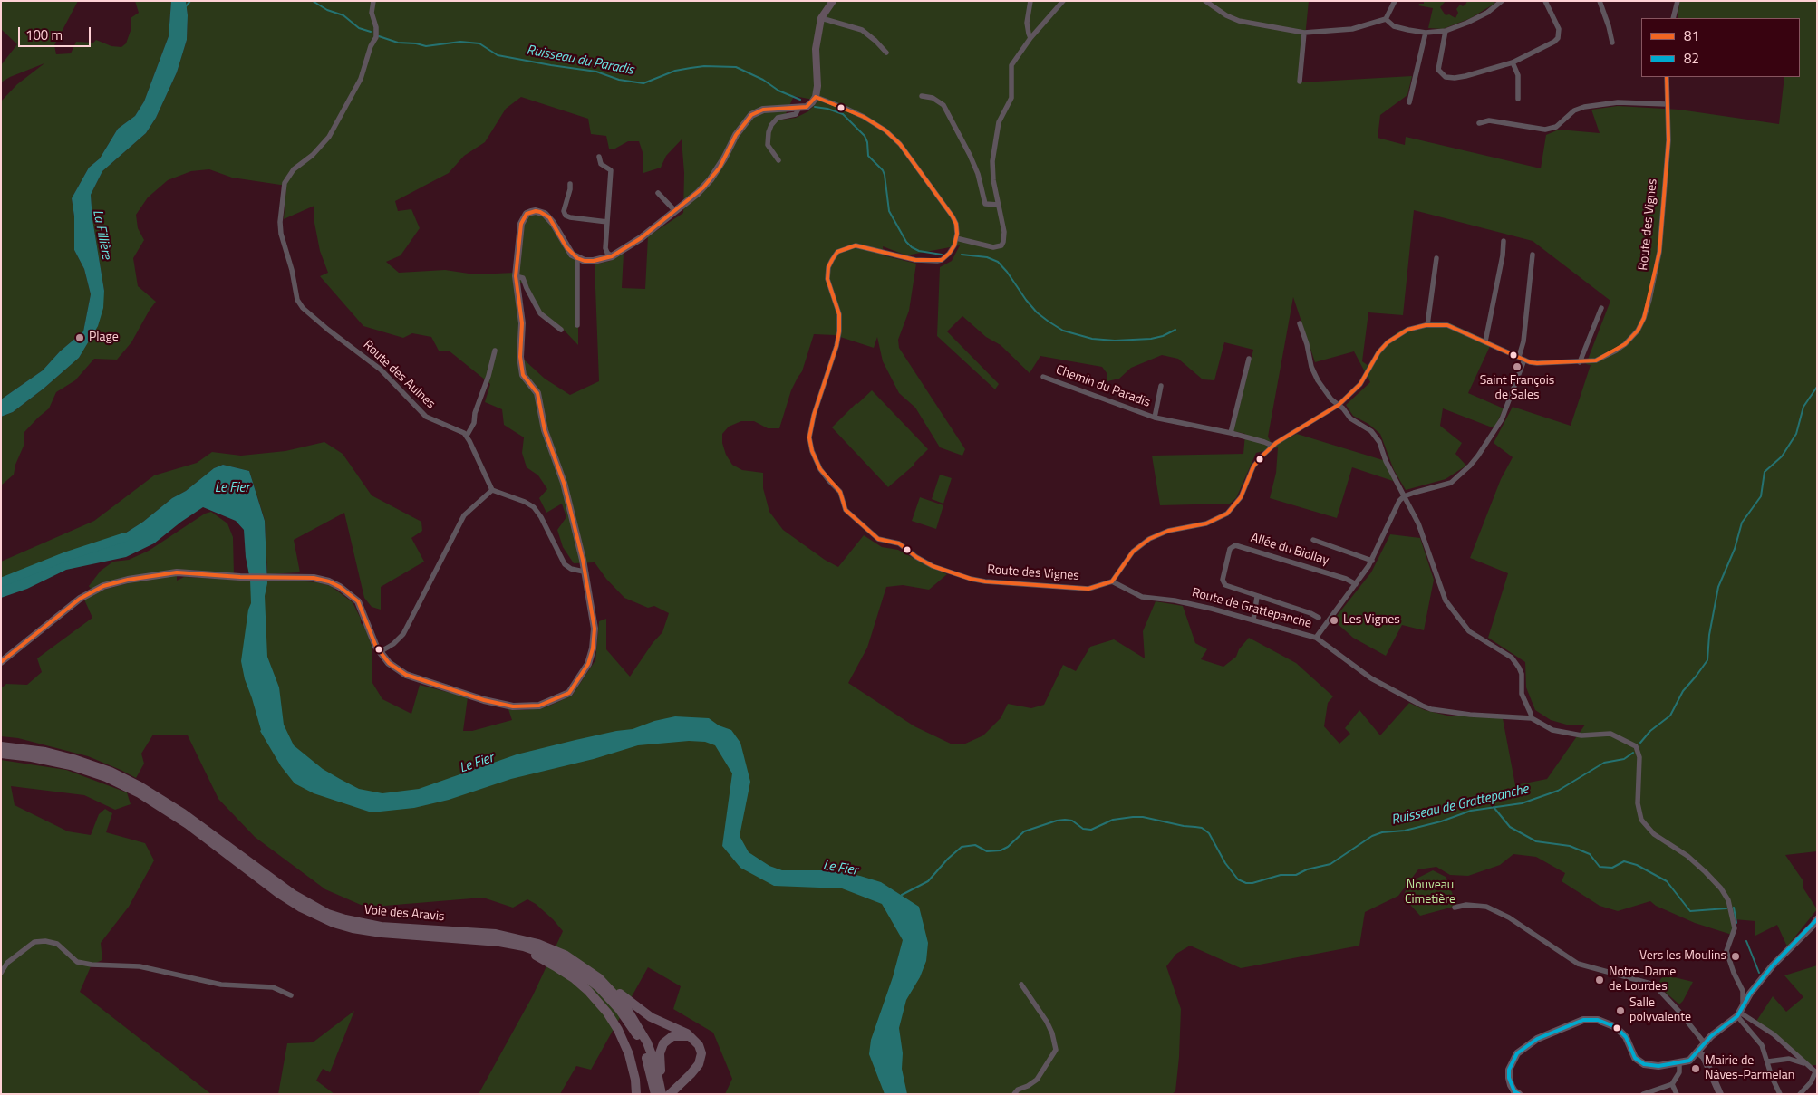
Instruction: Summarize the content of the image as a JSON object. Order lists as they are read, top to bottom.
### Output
{
  "streets": {
    "highway": ["Voie des Aravis"],
    "street": [
      "Route des Vignes",
      "Route des Aulnes",
      "Chemin du Paradis",
      "Allée du Biollay",
      "Route de Grattepanche"
    ]
  },
  "crossings": [
    ["Route des Vignes", "Chemin du Paradis"],
    ["Route des Vignes", "Route de Grattepanche"]
  ],
  "water": [
    "Ruisseau du Paradis",
    "La Fillière",
    "Le Fier",
    "Ruisseau de Grattepanche"
  ],
  "parks": ["Nouveau Cimetière"],
  "places": [
    "Plage",
    "Saint François de Sales",
    "Les Vignes",
    "Vers les Moulins",
    "Notre-Dame de Lourdes",
    "Salle polyvalente",
    "Mairie de Nâves-Parmelan"
  ],
  "lines": ["transit line 81", "transit line 82"],
  "legend": ["81", "82"],
  "scale_bar": "100 m"
}
